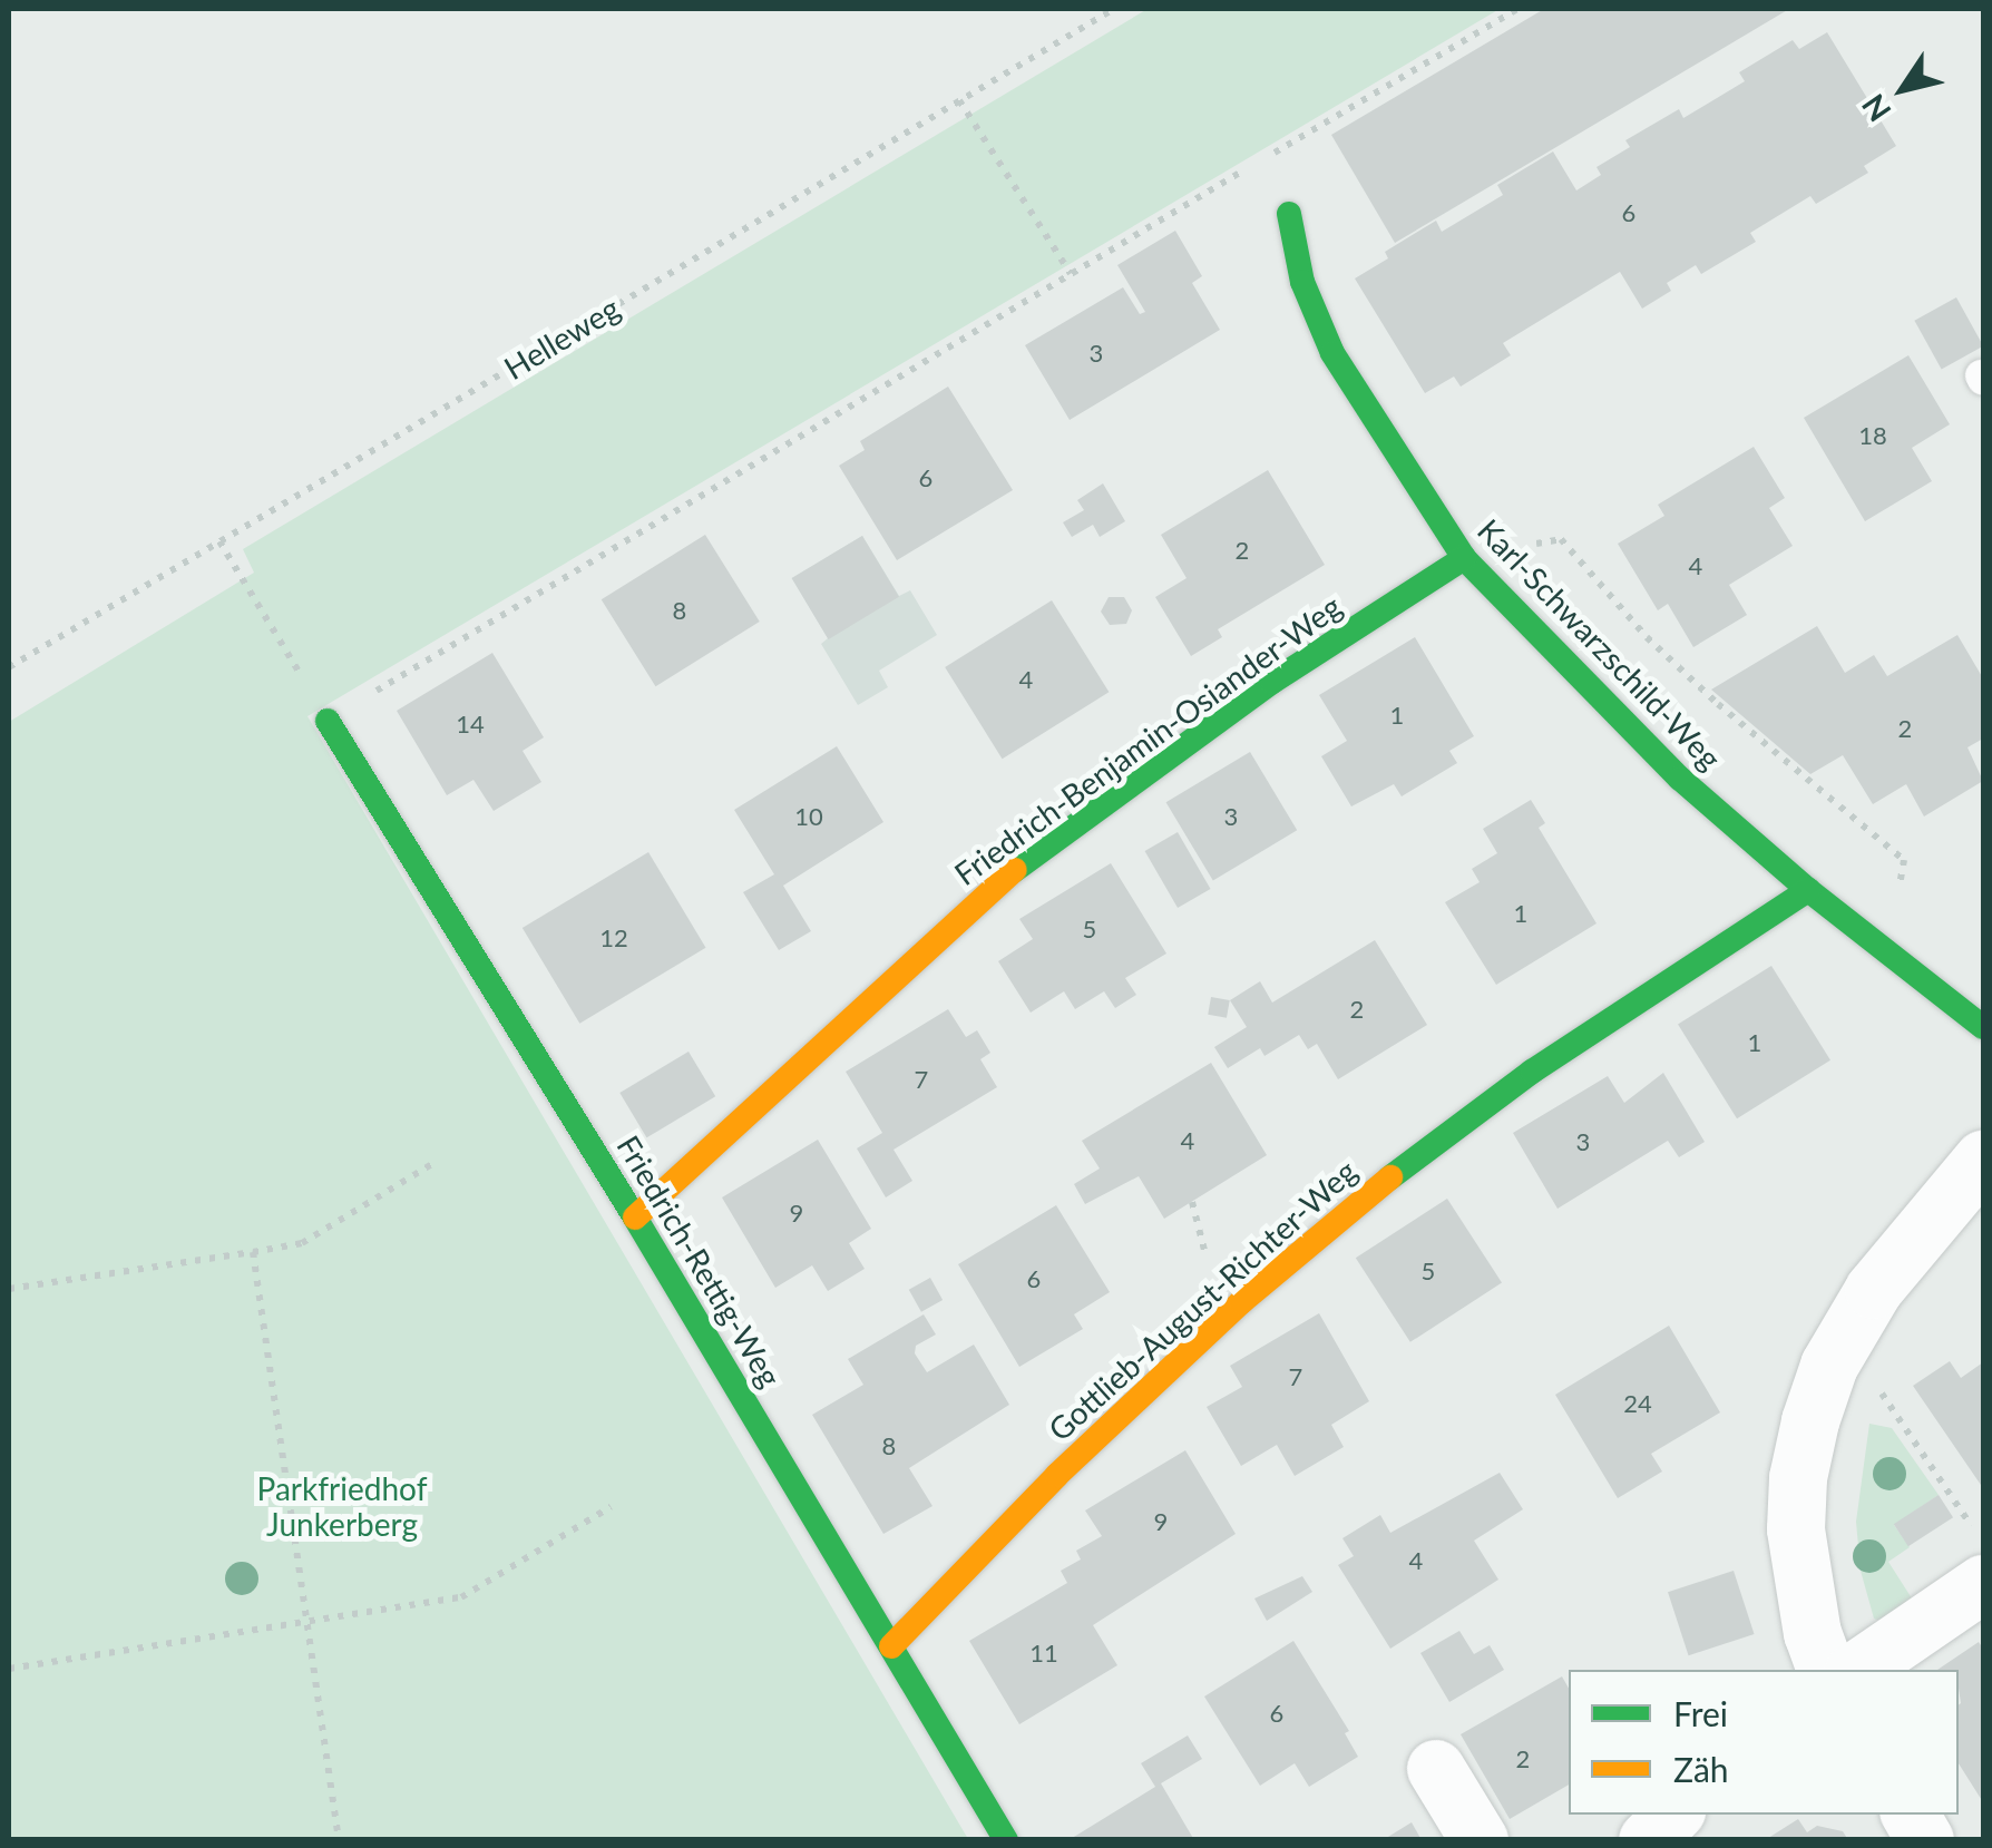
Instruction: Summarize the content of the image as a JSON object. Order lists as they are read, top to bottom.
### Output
{
  "streets": {
    "street": [
      "Karl-Schwarzschild-Weg",
      "Friedrich-Benjamin-Osiander-Weg",
      "Friedrich-Rettig-Weg",
      "Gottlieb-August-Richter-Weg"
    ],
    "path": ["Helleweg"]
  },
  "crossings": [
    ["Karl-Schwarzschild-Weg", "Friedrich-Benjamin-Osiander-Weg"],
    ["Karl-Schwarzschild-Weg", "Gottlieb-August-Richter-Weg"],
    ["Friedrich-Benjamin-Osiander-Weg", "Friedrich-Rettig-Weg"],
    ["Friedrich-Rettig-Weg", "Gottlieb-August-Richter-Weg"]
  ],
  "parks": ["Parkfriedhof Junkerberg"],
  "house_numbers": [
    "6",
    "3",
    "18",
    "6",
    "2",
    "4",
    "8",
    "4",
    "1",
    "14",
    "2",
    "10",
    "3",
    "1",
    "5",
    "12",
    "2",
    "1",
    "7",
    "4",
    "3",
    "9",
    "5",
    "6",
    "7",
    "24",
    "8",
    "9",
    "4",
    "11",
    "6",
    "2"
  ],
  "legend": ["Frei", "Zäh"],
  "north": "bottom left"
}
